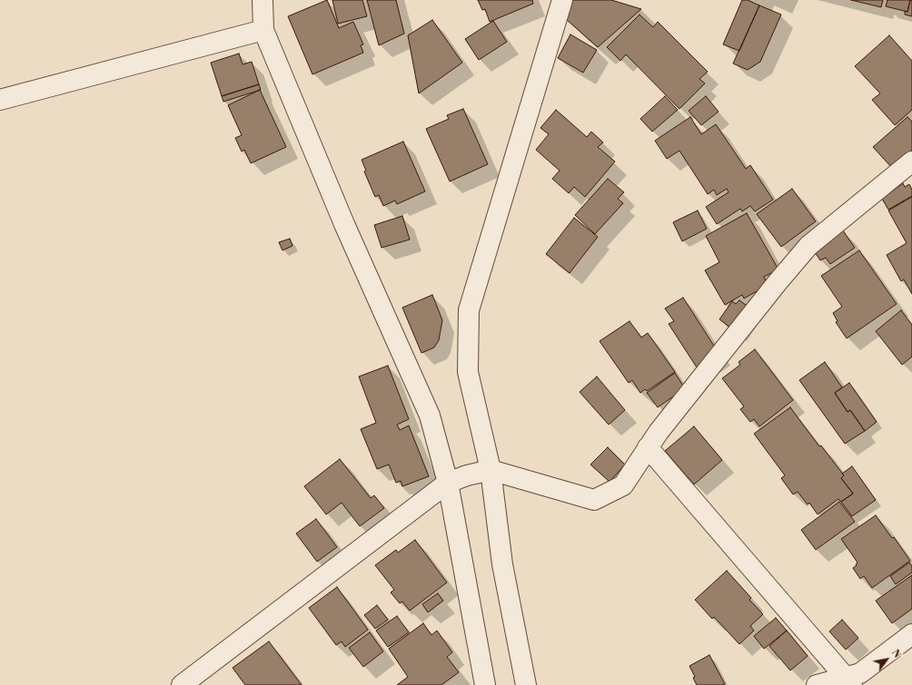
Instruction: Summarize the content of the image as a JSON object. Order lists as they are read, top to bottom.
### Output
{
  "north": "top right"
}
